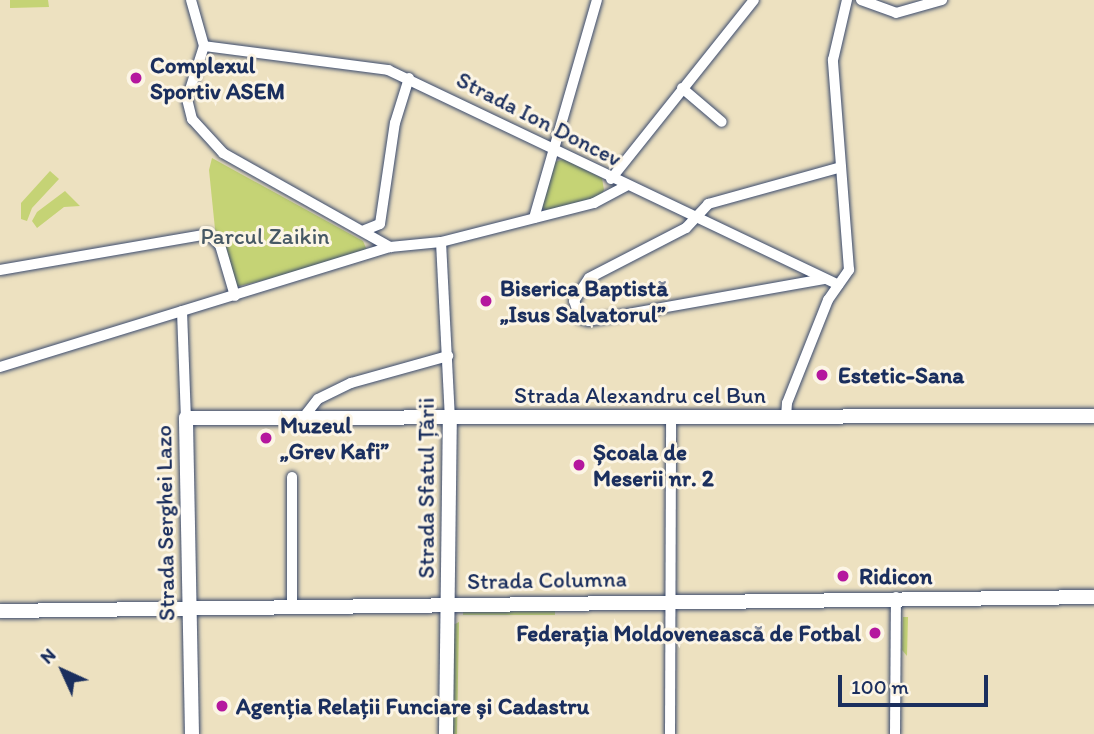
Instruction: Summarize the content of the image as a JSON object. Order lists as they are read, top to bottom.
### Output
{
  "streets": {
    "main road": [
      "Strada Alexandru cel Bun",
      "Strada Sfatul Țării",
      "Strada Serghei Lazo",
      "Strada Columna"
    ],
    "street": ["Strada Ion Doncev"]
  },
  "crossings": [
    ["Strada Alexandru cel Bun", "Strada Sfatul Țării"],
    ["Strada Alexandru cel Bun", "Strada Serghei Lazo"],
    ["Strada Sfatul Țării", "Strada Columna"],
    ["Strada Serghei Lazo", "Strada Columna"]
  ],
  "parks": ["Parcul Zaikin"],
  "places": [
    "Complexul Sportiv ASEM",
    "Biserica Baptistă „Isus Salvatorul”",
    "Estetic-Sana",
    "Muzeul „Grev Kafi”",
    "Școala de Meserii nr. 2",
    "Ridicon",
    "Federația Moldovenească de Fotbal",
    "Agenția Relații Funciare și Cadastru"
  ],
  "scale_bar": "100 m",
  "north": "top left"
}
